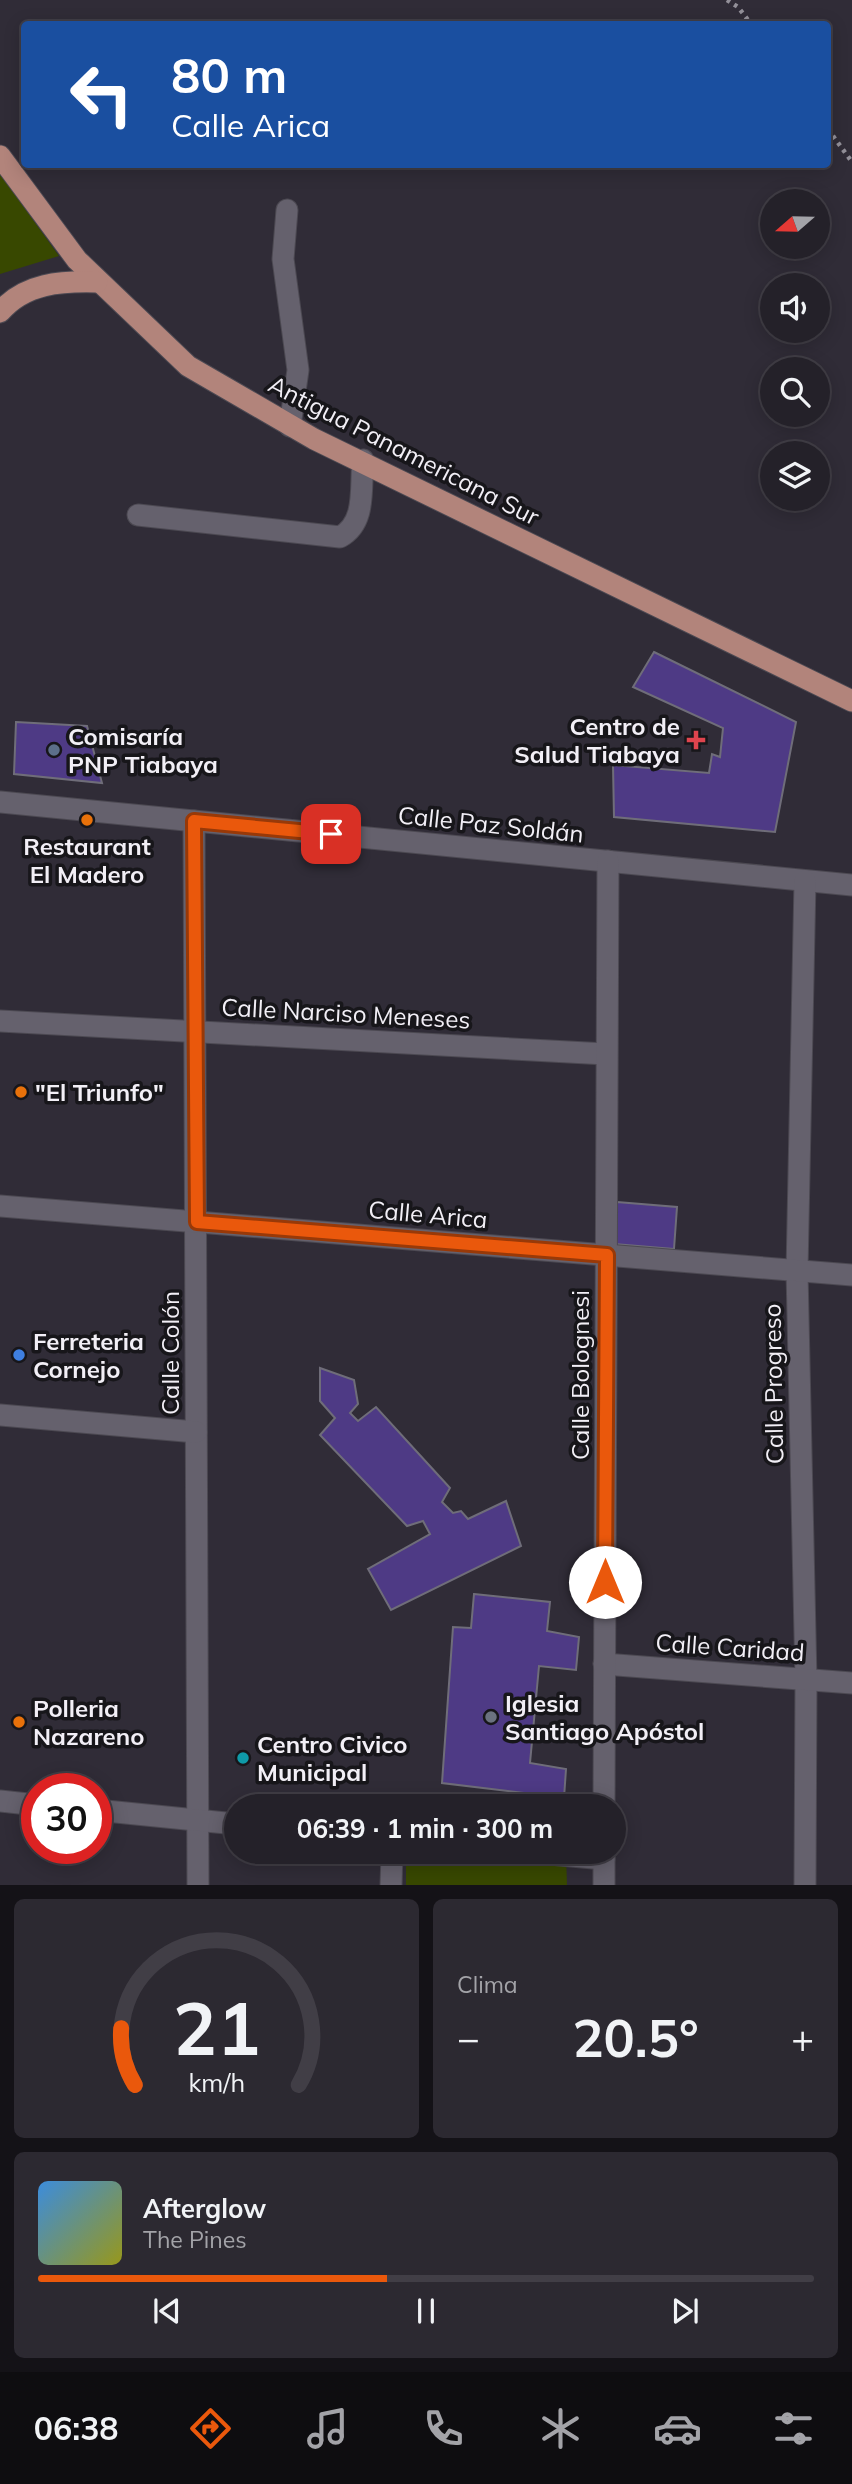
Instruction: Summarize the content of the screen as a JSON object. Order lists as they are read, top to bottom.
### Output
{
  "streets": {
    "main road": ["Antigua Panamericana Sur"],
    "street": [
      "Calle Paz Soldán",
      "Calle Narciso Meneses",
      "Calle Arica",
      "Calle Colón",
      "Calle Bolognesi",
      "Calle Progreso",
      "Calle Caridad"
    ]
  },
  "crossings": [
    ["Calle Paz Soldán", "Calle Colón"],
    ["Calle Paz Soldán", "Calle Bolognesi"],
    ["Calle Paz Soldán", "Calle Progreso"],
    ["Calle Narciso Meneses", "Calle Colón"],
    ["Calle Narciso Meneses", "Calle Bolognesi"],
    ["Calle Arica", "Calle Colón"],
    ["Calle Arica", "Calle Bolognesi"],
    ["Calle Arica", "Calle Progreso"],
    ["Calle Bolognesi", "Calle Caridad"],
    ["Calle Progreso", "Calle Caridad"]
  ],
  "places": {
    "health": ["Centro de Salud Tiabaya"],
    "other": [
      "Comisaría PNP Tiabaya",
      "Restaurant El Madero",
      "\"El Triunfo\"",
      "Ferreteria Cornejo",
      "Iglesia Santiago Apóstol",
      "Polleria Nazareno",
      "Centro Civico Municipal"
    ]
  },
  "north": "left",
  "page": {
    "turn": ["80 m", "Calle Arica"],
    "limit": "30",
    "trip": "06:39 · 1 min · 300 m",
    "tile": "Clima",
    "heat": ["−", "20.5°", "+"],
    "song": ["Afterglow", "The Pines"],
    "tabs": "06:38",
    "gauge": ["21", "km/h"]
  }
}
